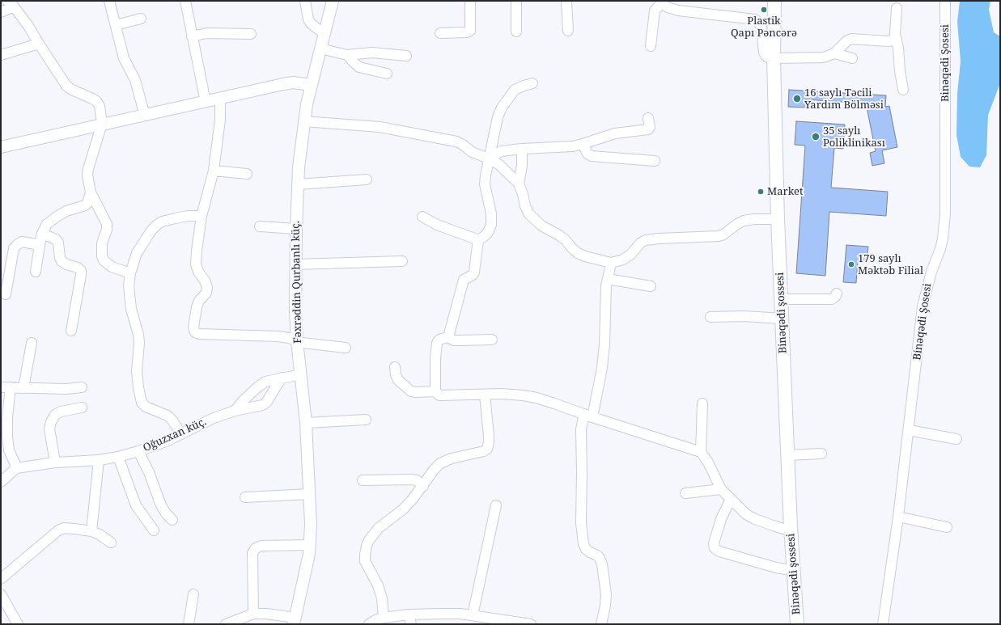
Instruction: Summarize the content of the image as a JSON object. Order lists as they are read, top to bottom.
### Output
{
  "streets": {
    "main road": ["Binəqədi şossesi"],
    "street": ["Binəqədi Şosesi", "Fəxrəddin Qurbanlı küç.", "Oğuzxan küç."]
  },
  "crossings": [
    ["Fəxrəddin Qurbanlı küç.", "Oğuzxan küç."]
  ],
  "places": [
    "Plastik Qapı Pəncərə",
    "16 saylı Təcili Yardım Bölməsi",
    "35 saylı Poliklinikası",
    "Market",
    "179 saylı Məktəb Filial"
  ]
}
